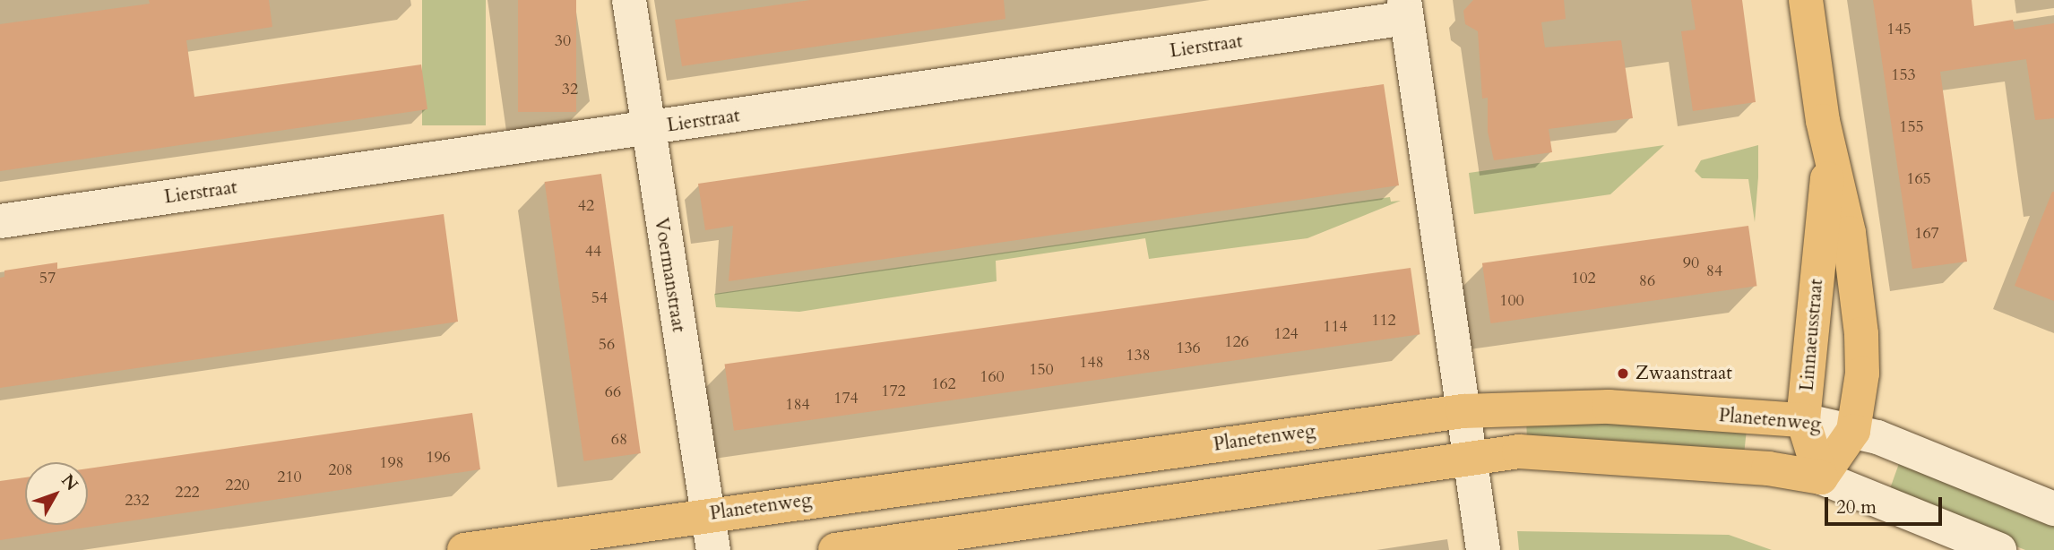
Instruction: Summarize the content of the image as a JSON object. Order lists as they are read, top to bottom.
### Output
{
  "streets": {
    "main road": ["Linnaeusstraat", "Planetenweg"],
    "street": ["Lierstraat", "Voermanstraat"]
  },
  "crossings": [
    ["Lierstraat", "Voermanstraat"],
    ["Voermanstraat", "Planetenweg"],
    ["Linnaeusstraat", "Planetenweg"]
  ],
  "places": ["Zwaanstraat"],
  "house_numbers": [
    "145",
    "30",
    "153",
    "32",
    "155",
    "165",
    "42",
    "167",
    "44",
    "90",
    "84",
    "57",
    "102",
    "86",
    "54",
    "100",
    "112",
    "114",
    "124",
    "126",
    "56",
    "136",
    "138",
    "148",
    "150",
    "160",
    "162",
    "172",
    "66",
    "174",
    "184",
    "68",
    "196",
    "198",
    "208",
    "210",
    "220",
    "222",
    "232"
  ],
  "scale_bar": "20 m",
  "north": "top right"
}
